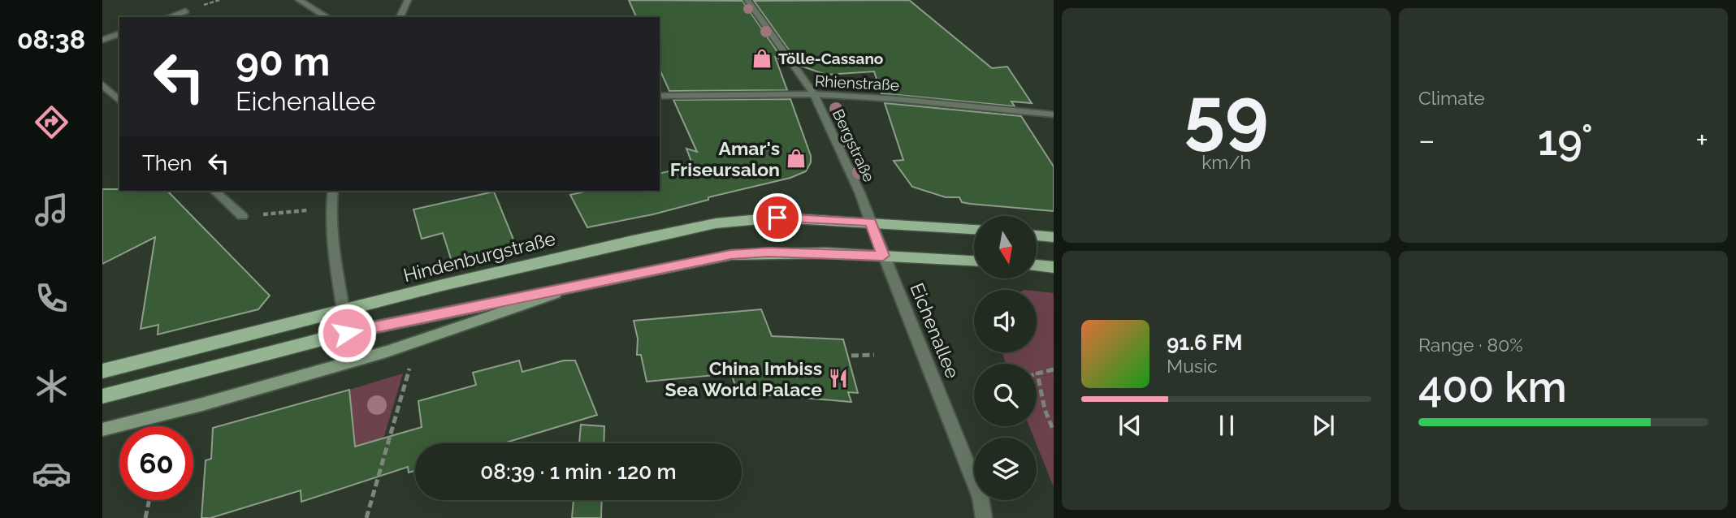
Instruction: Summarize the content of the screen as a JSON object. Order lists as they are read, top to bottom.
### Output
{
  "streets": {
    "main road": ["Hindenburgstraße"],
    "street": ["Rhienstraße", "Bergstraße", "Eichenallee"]
  },
  "crossings": [
    ["Rhienstraße", "Bergstraße"],
    ["Bergstraße", "Hindenburgstraße"],
    ["Bergstraße", "Eichenallee"],
    ["Hindenburgstraße", "Eichenallee"]
  ],
  "places": {
    "shop": ["Tölle-Cassano", "Amar's Friseursalon"],
    "restaurant": ["China Imbiss Sea World Palace"]
  },
  "north": "bottom",
  "page": {
    "tabs": "08:38",
    "tile": [
      ["59", "km/h"],
      "Climate",
      ["Range · 80%", "400 km"]
    ],
    "turn": ["90 m", "Eichenallee"],
    "heat": ["−", "19°", "+"],
    "then": "Then",
    "song": ["91.6 FM", "Music"],
    "limit": "60",
    "trip": "08:39 · 1 min · 120 m"
  }
}
